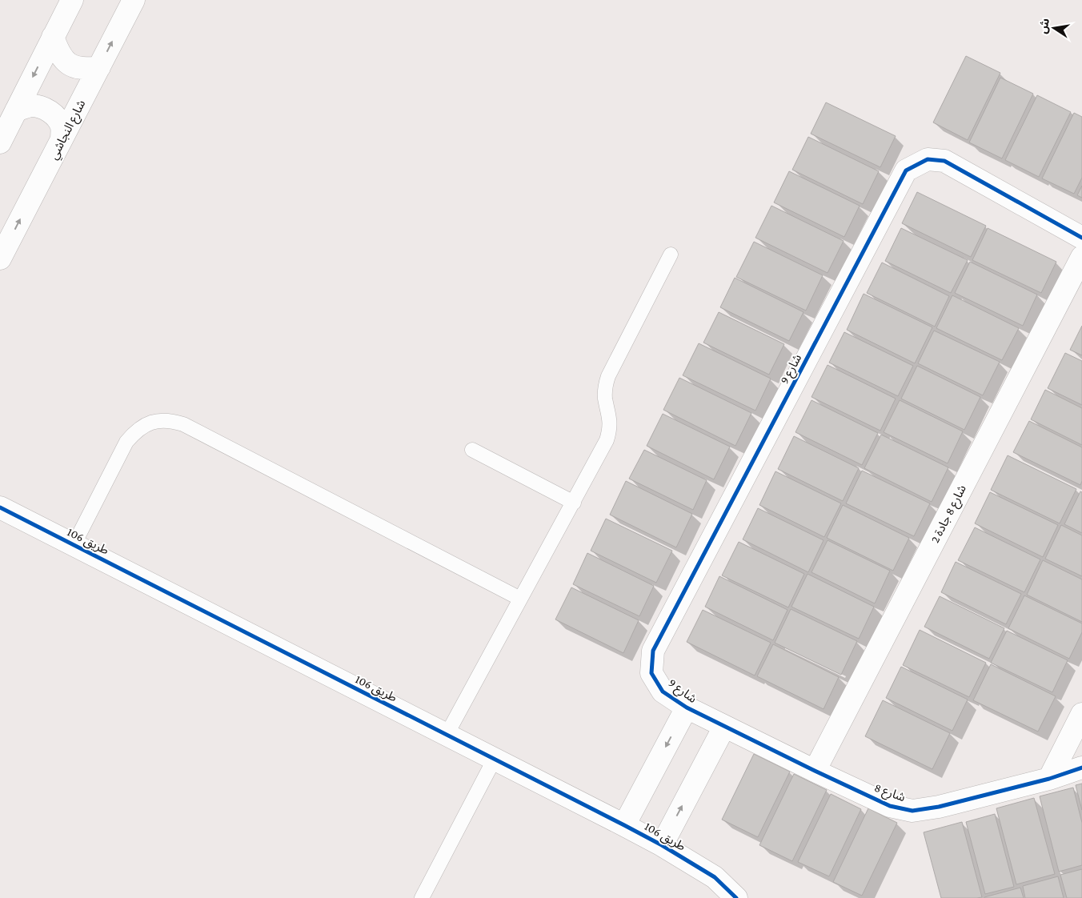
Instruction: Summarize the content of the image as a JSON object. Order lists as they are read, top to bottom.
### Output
{
  "streets": {
    "street": [
      "شارع النجاشي",
      "شارع 9",
      "شارع 8 جادة 2",
      "طريق 106",
      "شارع 8"
    ]
  },
  "crossings": [
    ["شارع 9", "طريق 106"],
    ["شارع 9", "شارع 8"],
    ["شارع 8 جادة 2", "شارع 8"],
    ["طريق 106", "شارع 8"]
  ],
  "north": "left"
}
